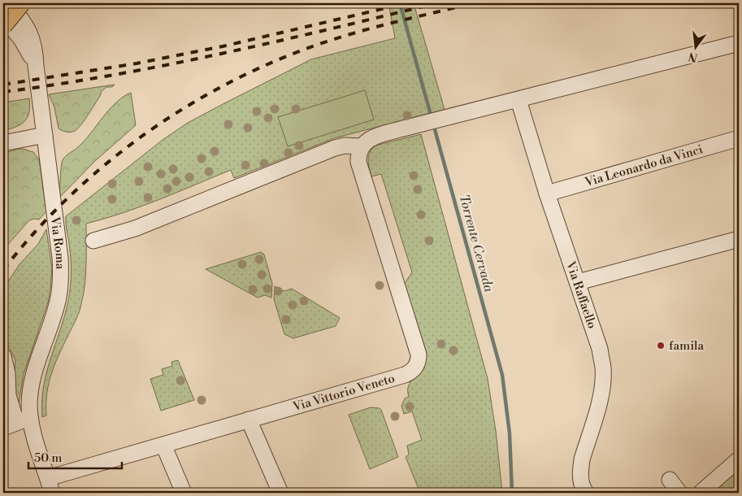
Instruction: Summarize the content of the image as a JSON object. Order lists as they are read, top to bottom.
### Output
{
  "streets": {
    "street": [
      "Via Leonardo da Vinci",
      "Via Roma",
      "Via Raffaello",
      "Via Vittorio Veneto"
    ]
  },
  "crossings": [
    ["Via Leonardo da Vinci", "Via Raffaello"],
    ["Via Roma", "Via Vittorio Veneto"]
  ],
  "water": ["Torrente Cervada"],
  "places": ["famila"],
  "scale_bar": "50 m",
  "north": "bottom"
}
